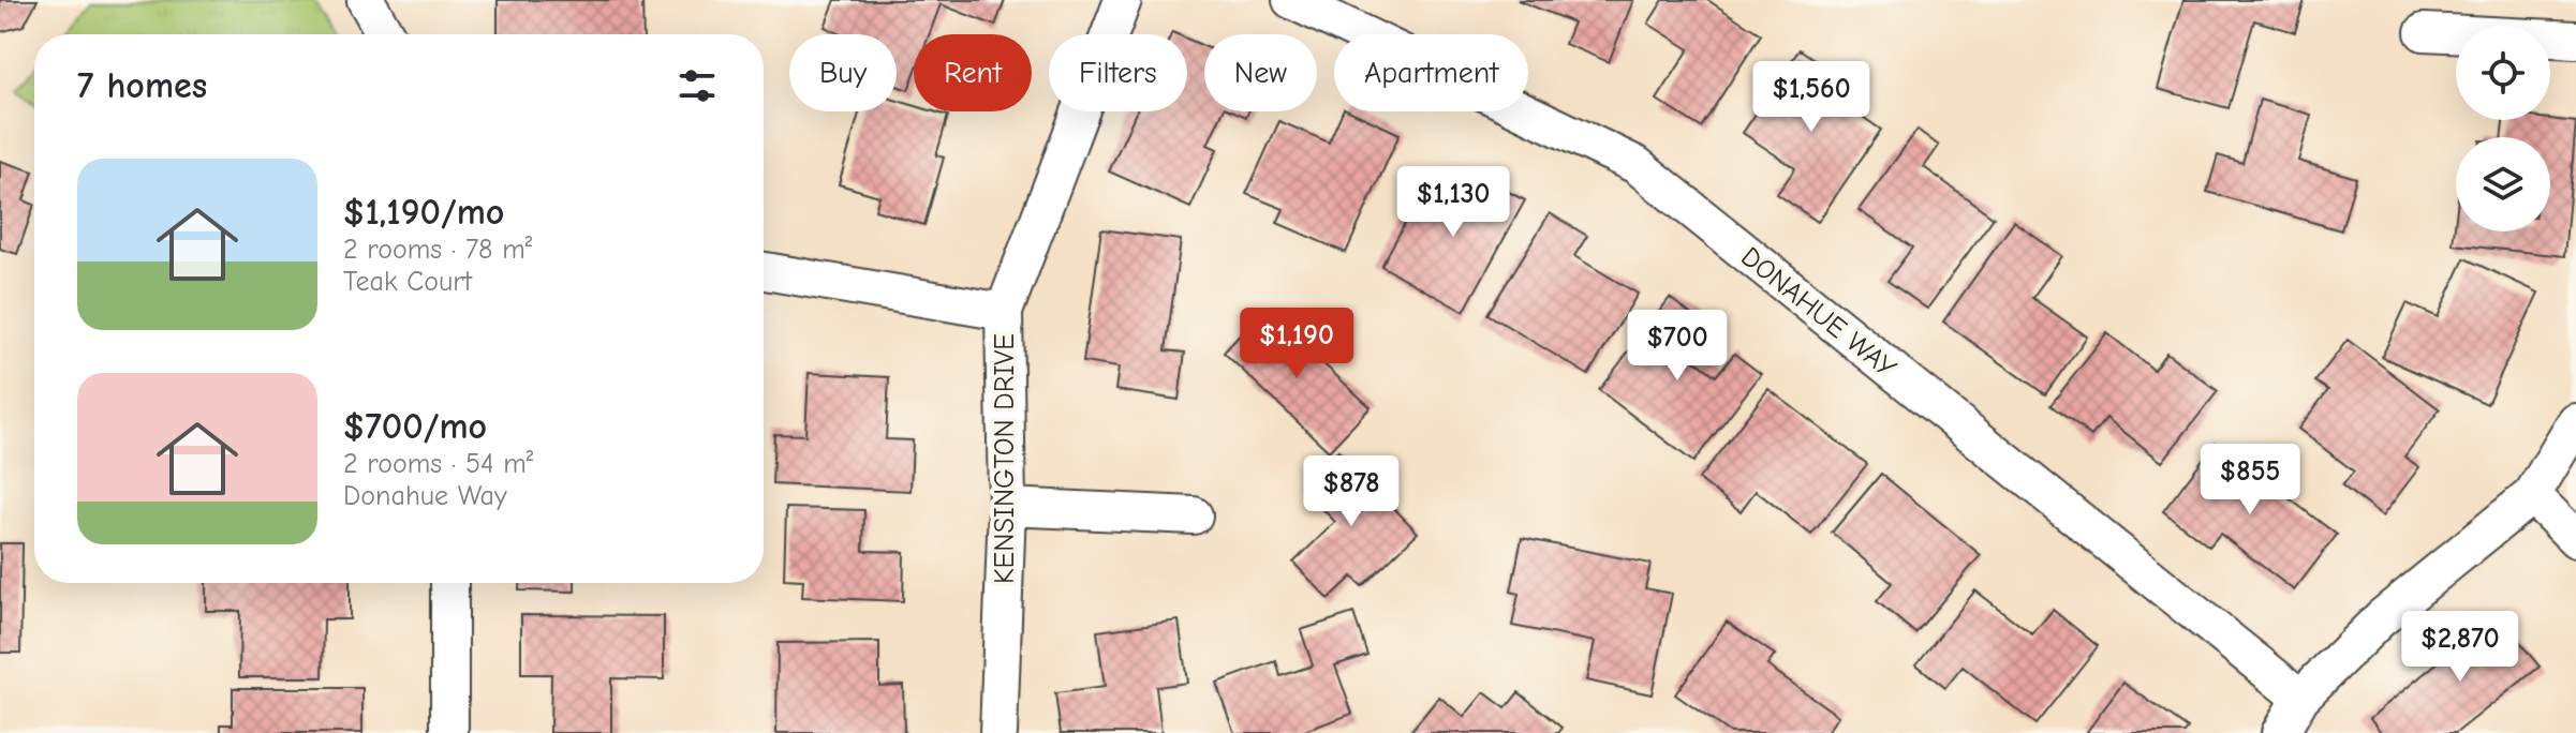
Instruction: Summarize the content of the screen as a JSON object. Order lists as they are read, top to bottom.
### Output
{
  "streets": {
    "street": ["DONAHUE WAY", "KENSINGTON DRIVE"]
  },
  "page": {
    "chip": [
      "Buy",
      "Rent",
      "Filters",
      "New",
      "Apartment"
    ],
    "heading": "7 homes",
    "price": [
      "$1,560",
      "$1,130",
      "$1,190",
      "$700",
      "$855",
      "$878",
      "$2,870"
    ],
    "list": [
      {
        "name": "$1,190/mo",
        "note": "2 rooms · 78 m² · Teak Court"
      },
      {
        "name": "$700/mo",
        "note": "2 rooms · 54 m² · Donahue Way"
      }
    ]
  }
}
